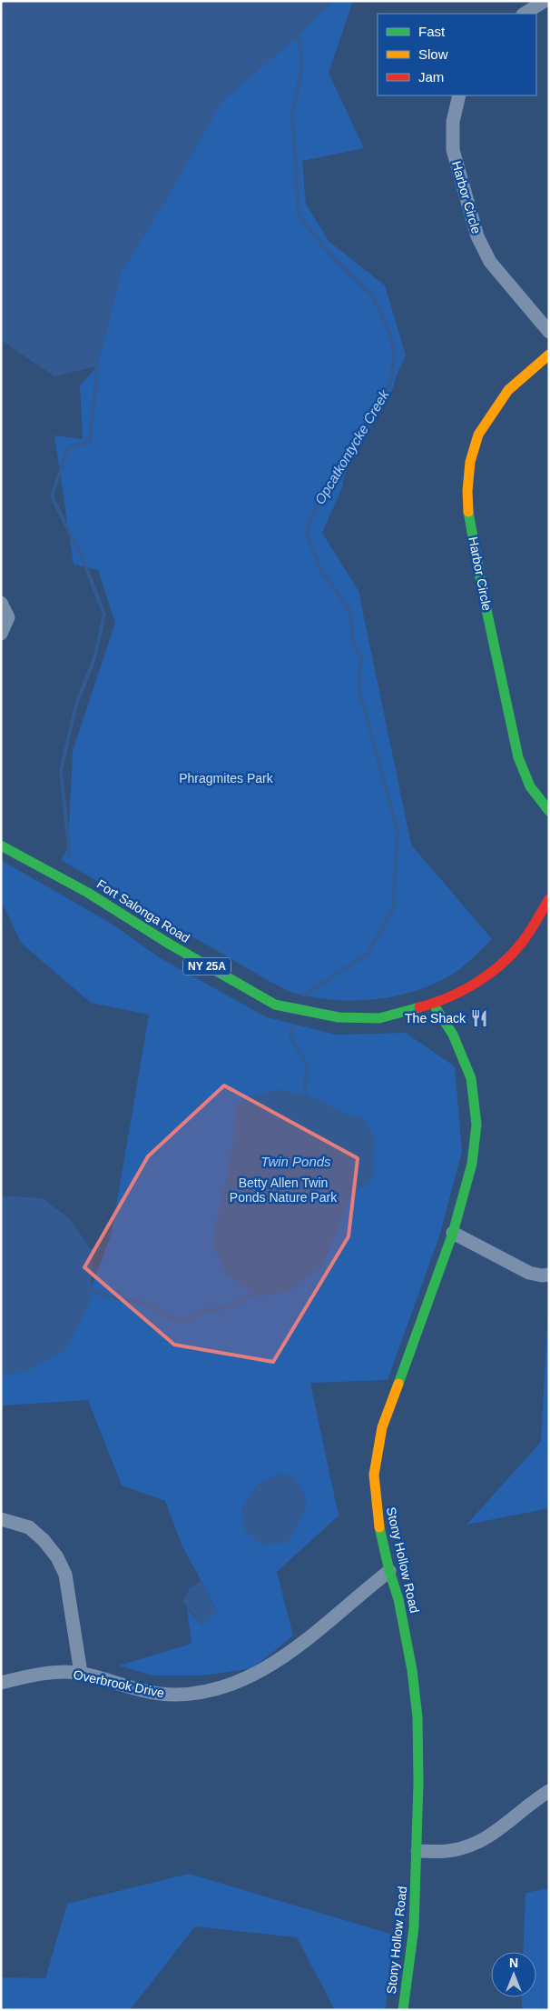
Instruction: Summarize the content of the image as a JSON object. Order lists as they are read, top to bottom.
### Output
{
  "streets": {
    "street": [
      "Harbor Circle",
      "Fort Salonga Road",
      "NY 25A",
      "Stony Hollow Road",
      "Overbrook Drive"
    ]
  },
  "crossings": [
    ["Fort Salonga Road", "Stony Hollow Road"],
    ["Stony Hollow Road", "Overbrook Drive"]
  ],
  "water": ["Opcatkontycke Creek", "Twin Ponds"],
  "parks": ["Phragmites Park", "Betty Allen Twin Ponds Nature Park"],
  "places": {
    "restaurant": ["The Shack"]
  },
  "legend": ["Fast", "Slow", "Jam"],
  "north": "top"
}
